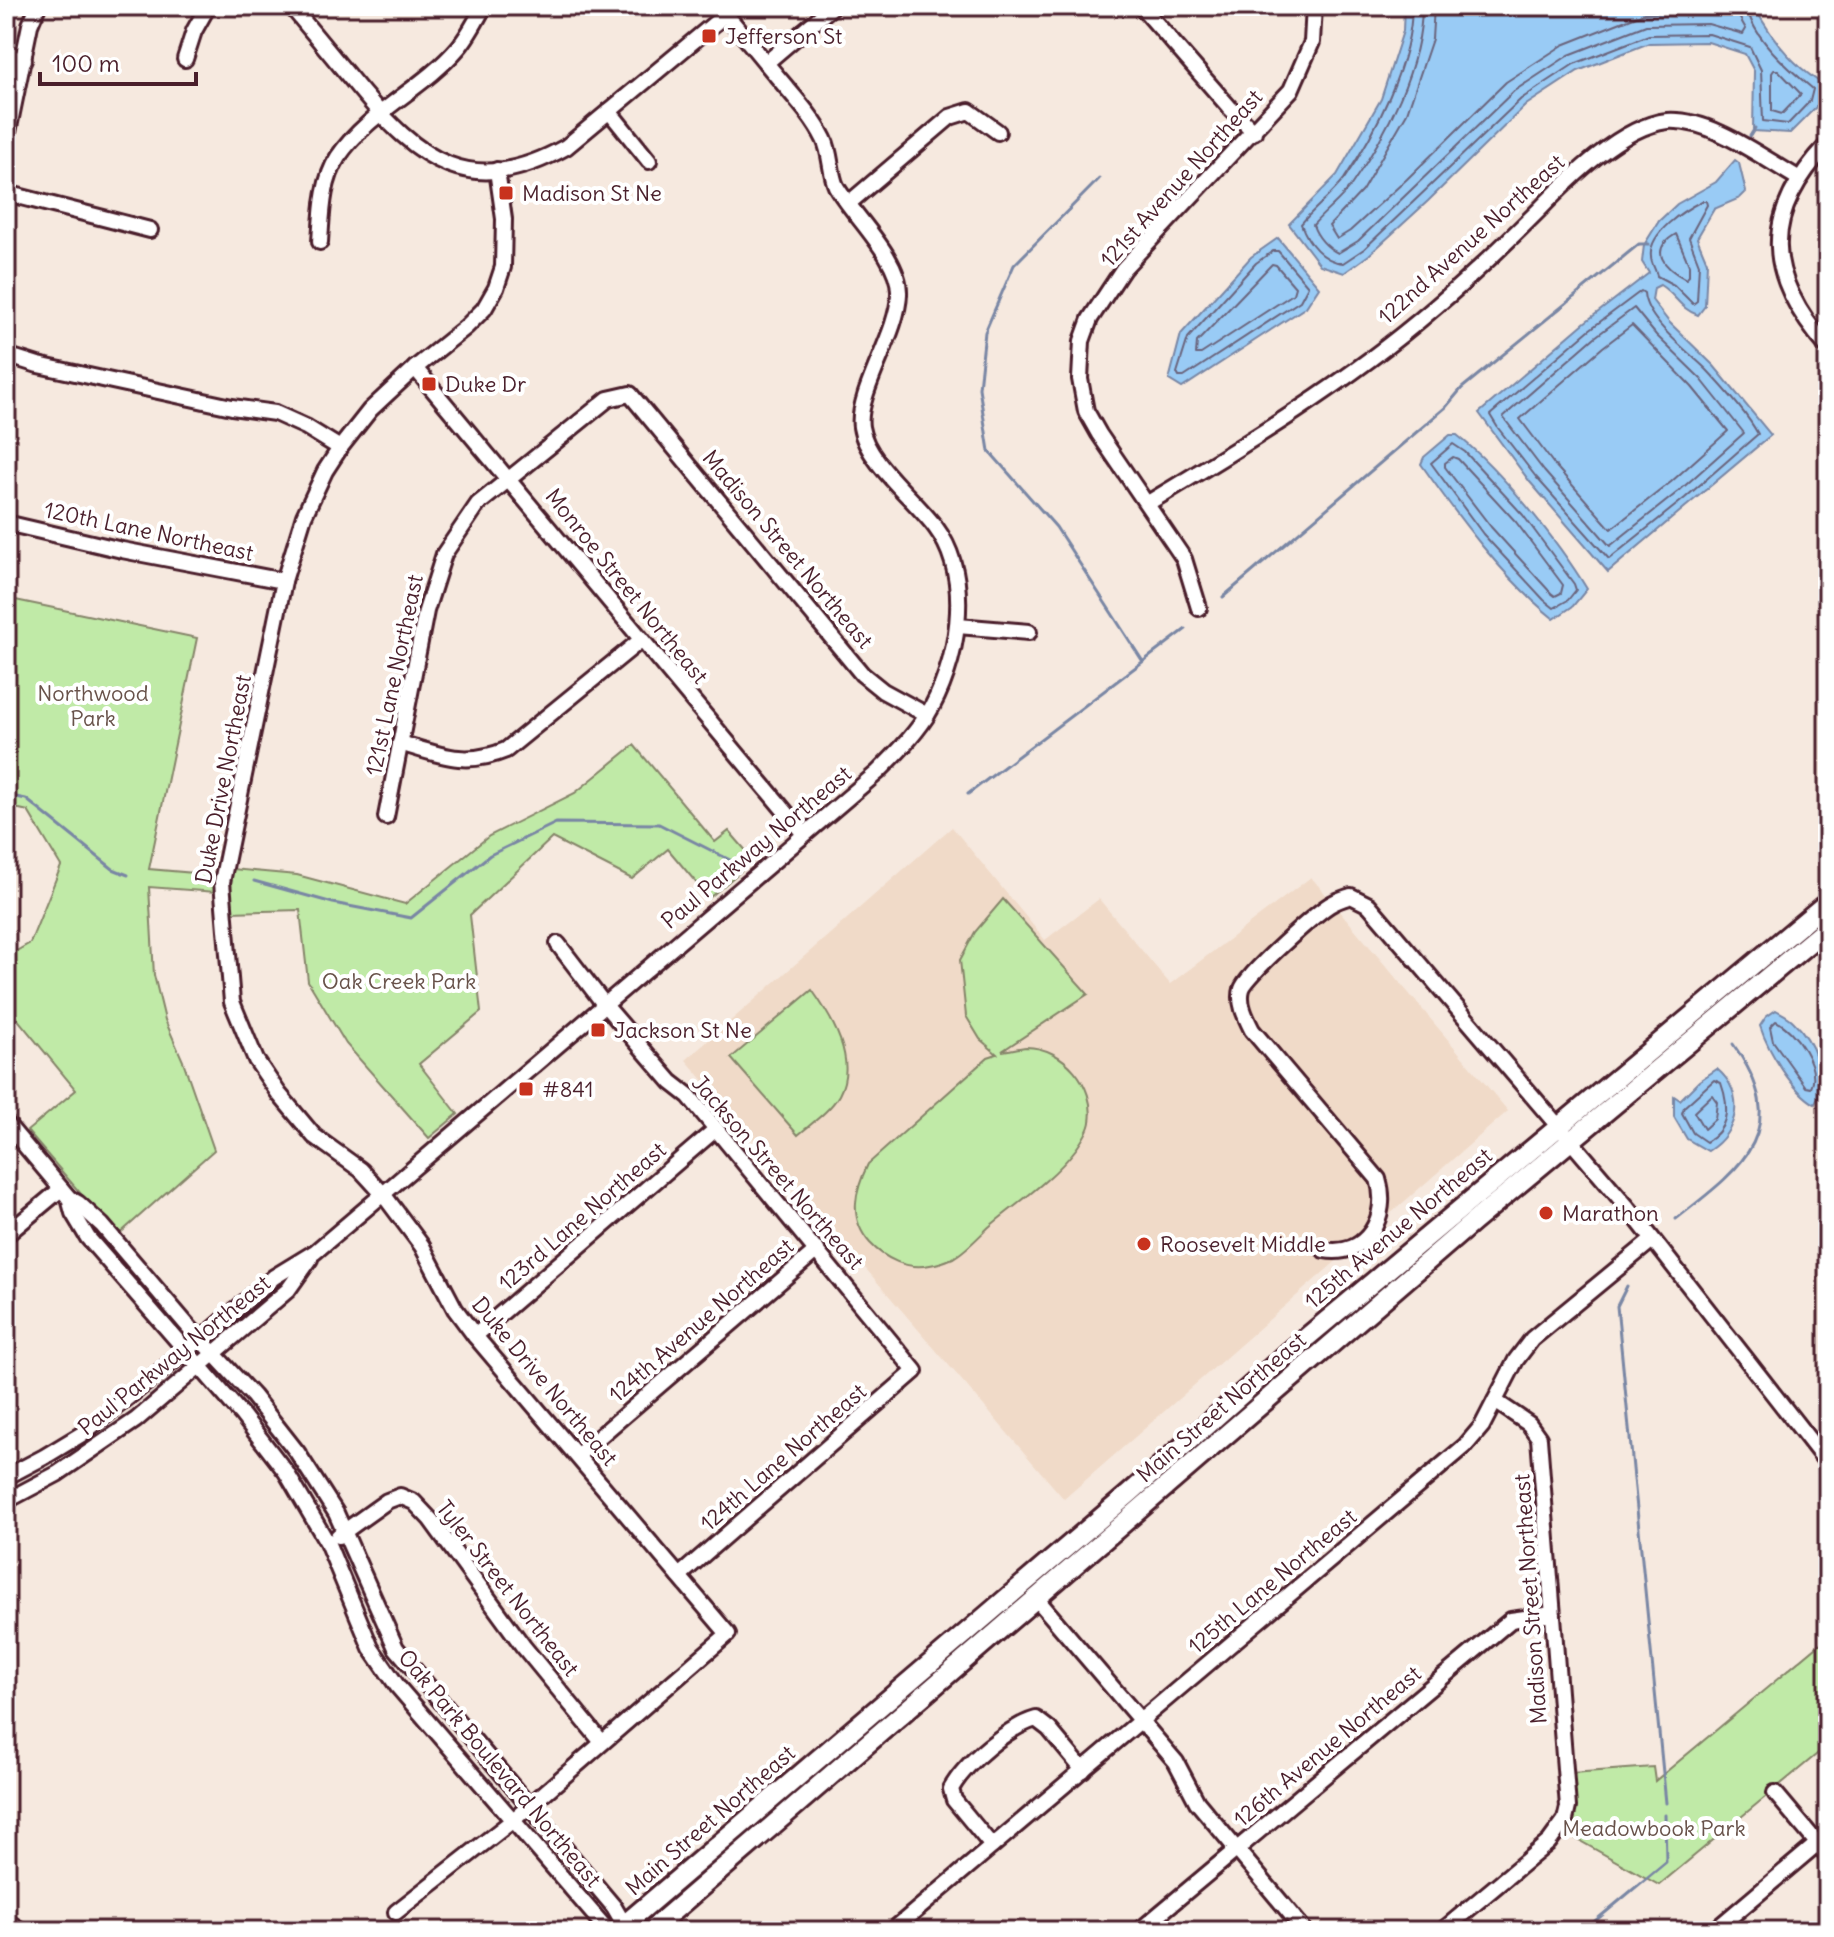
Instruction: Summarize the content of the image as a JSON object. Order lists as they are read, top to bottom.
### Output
{
  "streets": {
    "main road": ["125th Avenue Northeast", "Main Street Northeast"],
    "street": [
      "121st Avenue Northeast",
      "122nd Avenue Northeast",
      "120th Lane Northeast",
      "Madison Street Northeast",
      "Monroe Street Northeast",
      "121st Lane Northeast",
      "Duke Drive Northeast",
      "Paul Parkway Northeast",
      "Jackson Street Northeast",
      "123rd Lane Northeast",
      "124th Avenue Northeast",
      "124th Lane Northeast",
      "125th Lane Northeast",
      "Tyler Street Northeast",
      "126th Avenue Northeast",
      "Oak Park Boulevard Northeast"
    ]
  },
  "crossings": [
    ["121st Avenue Northeast", "122nd Avenue Northeast"],
    ["120th Lane Northeast", "Duke Drive Northeast"],
    ["Madison Street Northeast", "121st Lane Northeast"],
    ["Madison Street Northeast", "Paul Parkway Northeast"],
    ["Madison Street Northeast", "125th Lane Northeast"],
    ["Madison Street Northeast", "126th Avenue Northeast"],
    ["Monroe Street Northeast", "121st Lane Northeast"],
    ["Monroe Street Northeast", "Duke Drive Northeast"],
    ["Monroe Street Northeast", "Paul Parkway Northeast"],
    ["Duke Drive Northeast", "Paul Parkway Northeast"],
    ["Duke Drive Northeast", "123rd Lane Northeast"],
    ["Duke Drive Northeast", "124th Avenue Northeast"],
    ["Duke Drive Northeast", "124th Lane Northeast"],
    ["Duke Drive Northeast", "Tyler Street Northeast"],
    ["Paul Parkway Northeast", "Jackson Street Northeast"],
    ["Paul Parkway Northeast", "Oak Park Boulevard Northeast"],
    ["Jackson Street Northeast", "123rd Lane Northeast"],
    ["Jackson Street Northeast", "124th Avenue Northeast"],
    ["Jackson Street Northeast", "124th Lane Northeast"],
    ["125th Avenue Northeast", "Main Street Northeast"],
    ["Main Street Northeast", "Oak Park Boulevard Northeast"],
    ["Tyler Street Northeast", "Oak Park Boulevard Northeast"]
  ],
  "parks": ["Northwood Park", "Oak Creek Park", "Meadowbook Park"],
  "places": {
    "transit": [
      "Jefferson St",
      "Madison St Ne",
      "Duke Dr",
      "Jackson St Ne",
      "#841"
    ],
    "other": ["Marathon", "Roosevelt Middle"]
  },
  "scale_bar": "100 m"
}
